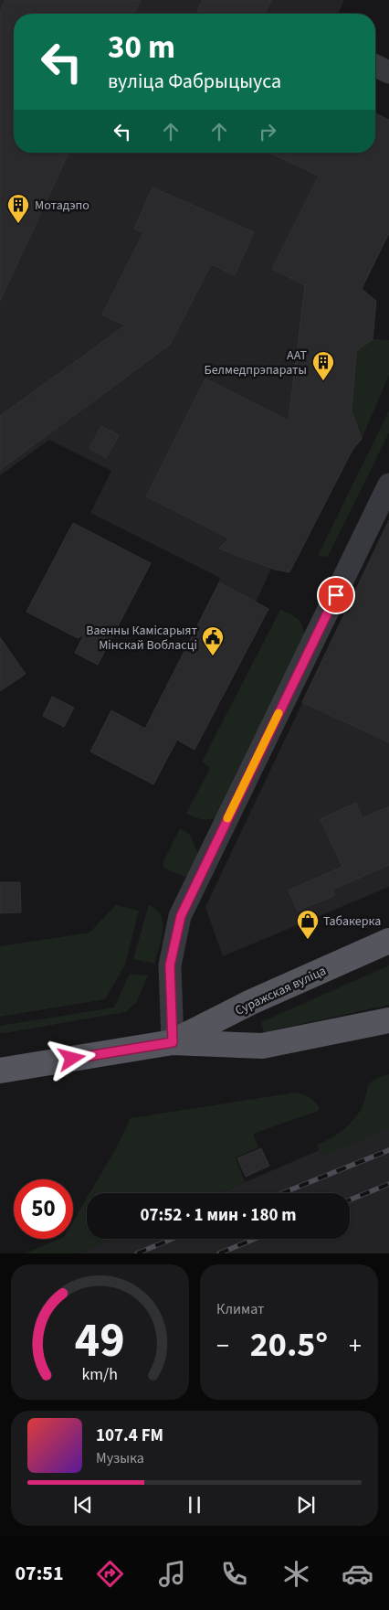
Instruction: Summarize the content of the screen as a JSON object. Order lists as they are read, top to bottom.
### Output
{
  "streets": {
    "main road": ["Суражская вуліца"]
  },
  "places": {
    "building": ["Мотадэпо", "ААТ Белмедпрэпараты"],
    "public building": ["Ваенны Камісарыят Мінскай Вобласці"],
    "shop": ["Табакерка"]
  },
  "page": {
    "turn": ["30 m", "вуліца Фабрыцыуса"],
    "limit": "50",
    "trip": "07:52 · 1 мин · 180 m",
    "tile": "Климат",
    "heat": ["−", "20.5°", "+"],
    "song": ["107.4 FM", "Музыка"],
    "tabs": "07:51",
    "gauge": ["49", "km/h"]
  }
}
